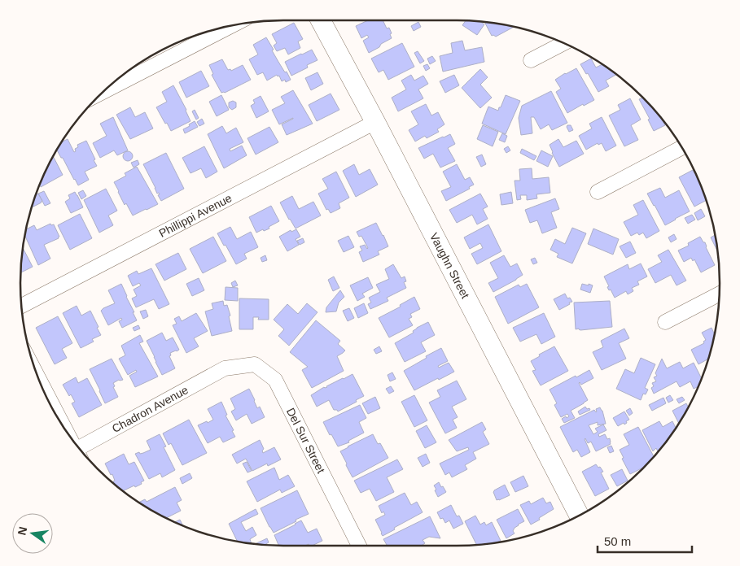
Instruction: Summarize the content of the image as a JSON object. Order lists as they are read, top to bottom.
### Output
{
  "streets": {
    "street": [
      "Phillippi Avenue",
      "Vaughn Street",
      "Chadron Avenue",
      "Del Sur Street"
    ]
  },
  "crossings": [
    ["Phillippi Avenue", "Vaughn Street"],
    ["Chadron Avenue", "Del Sur Street"]
  ],
  "scale_bar": "50 m",
  "north": "left"
}
